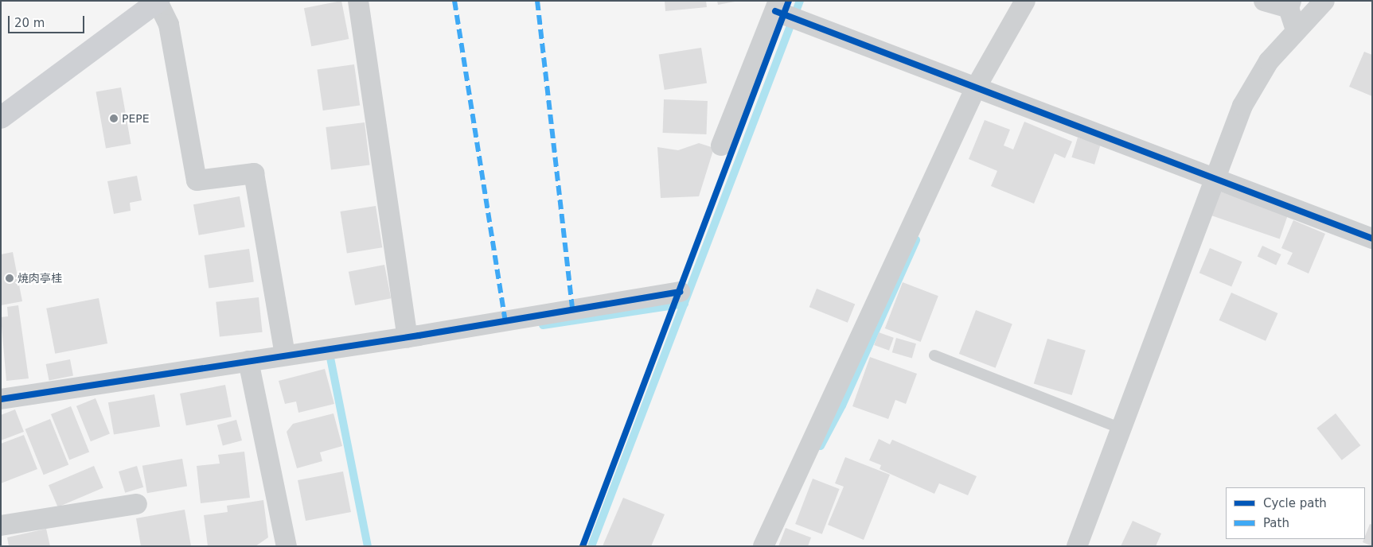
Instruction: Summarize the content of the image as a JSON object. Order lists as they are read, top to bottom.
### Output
{
  "places": ["PEPE", "焼肉亭桂"],
  "legend": ["Cycle path", "Path"],
  "scale_bar": "20 m"
}
